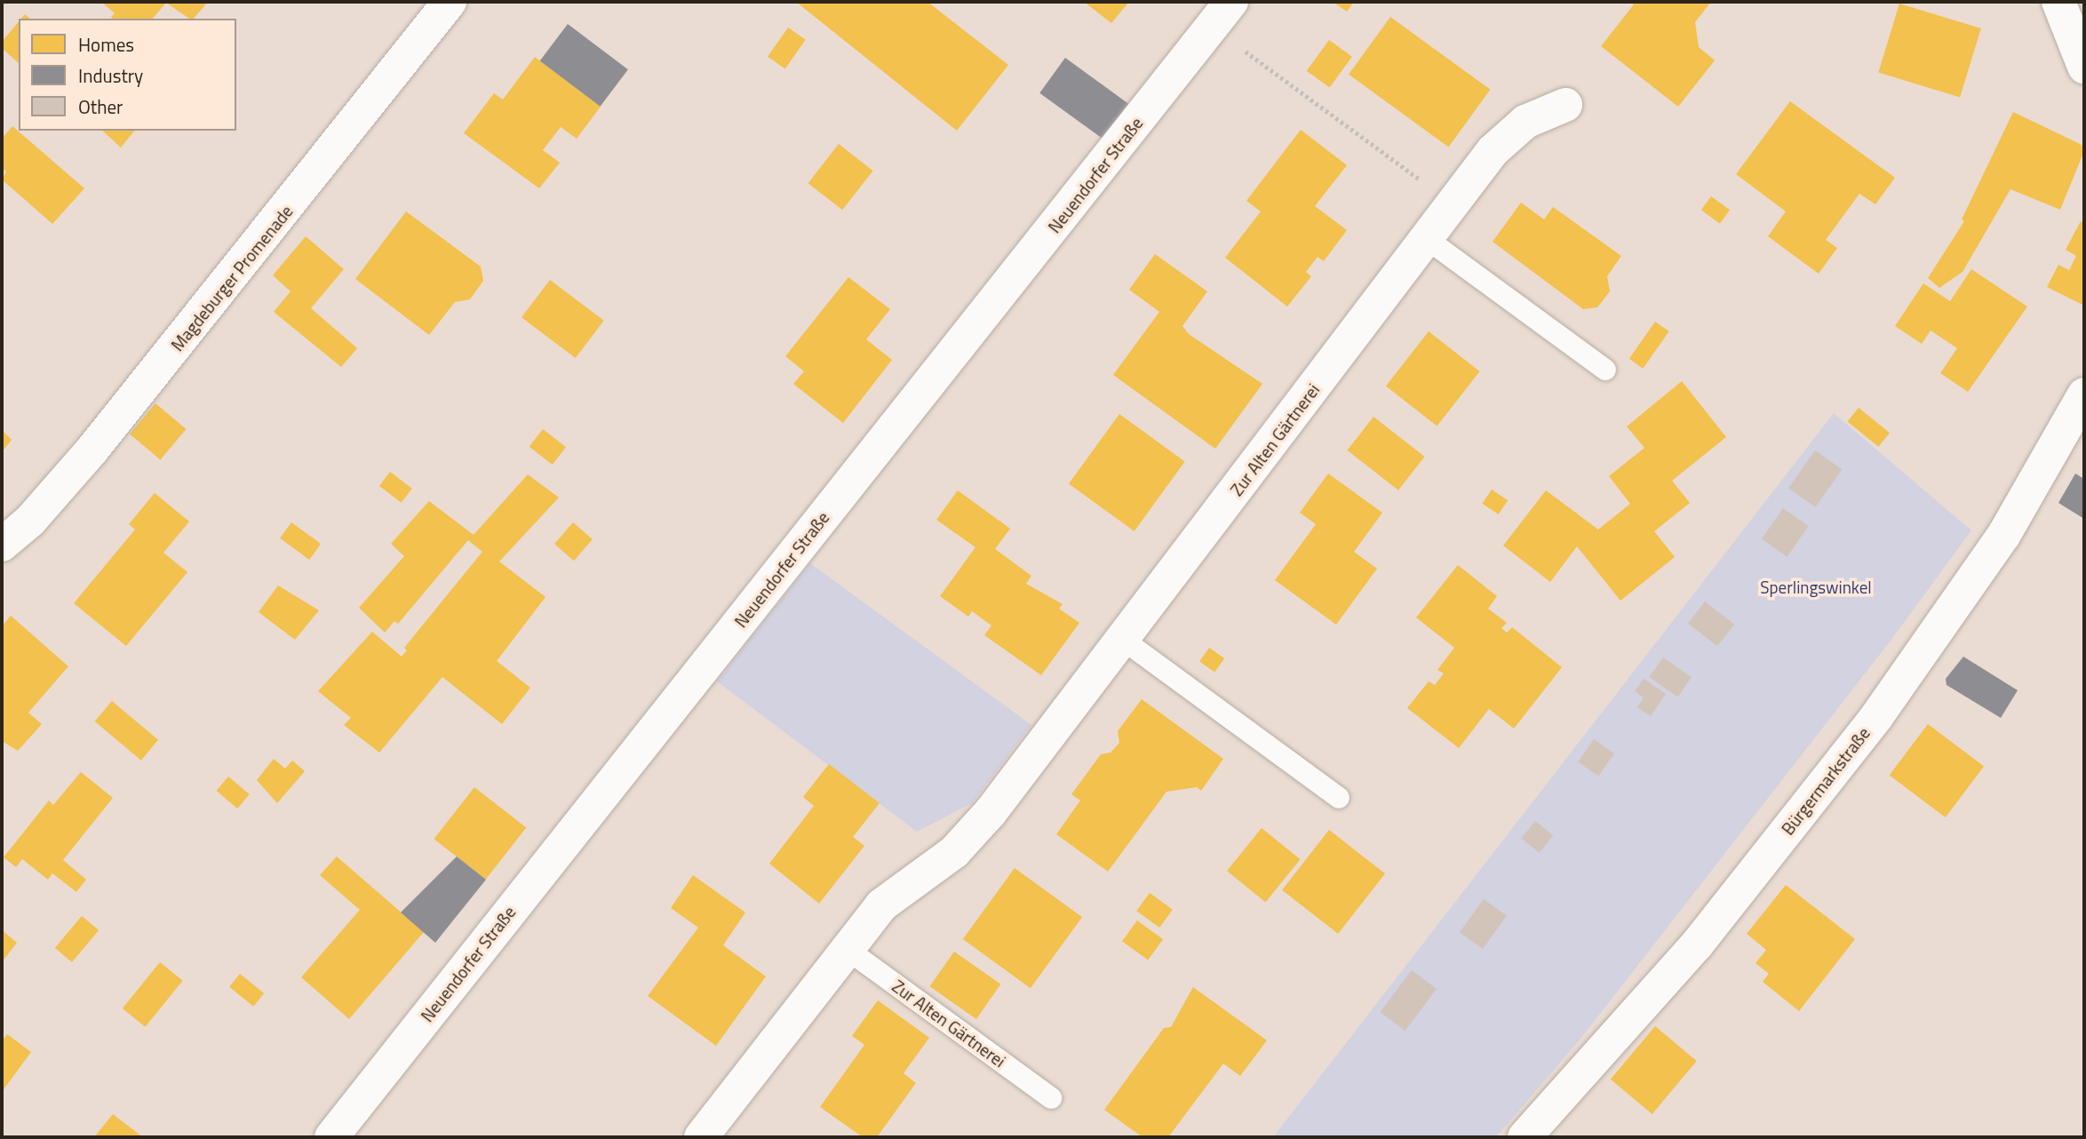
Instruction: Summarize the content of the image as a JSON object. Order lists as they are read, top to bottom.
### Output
{
  "streets": {
    "street": [
      "Neuendorfer Straße",
      "Magdeburger Promenade",
      "Zur Alten Gärtnerei",
      "Bürgermarkstraße"
    ]
  },
  "parks": ["Sperlingswinkel"],
  "legend": ["Homes", "Industry", "Other"]
}
